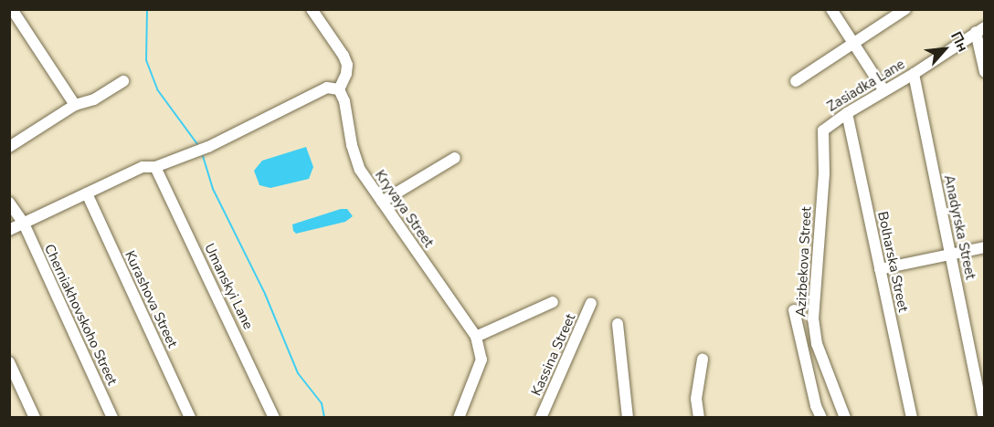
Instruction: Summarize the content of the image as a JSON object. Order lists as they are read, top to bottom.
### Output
{
  "streets": {
    "street": [
      "Zasiadka Lane",
      "Kryvaya Street",
      "Anadyrska Street",
      "Azizbekova Street",
      "Bolharska Street",
      "Umanskyi Lane",
      "Kurashova Street",
      "Cherniakhovskoho Street",
      "Kassina Street"
    ]
  },
  "crossings": [
    ["Zasiadka Lane", "Anadyrska Street"],
    ["Zasiadka Lane", "Azizbekova Street"],
    ["Zasiadka Lane", "Bolharska Street"],
    ["Kryvaya Street", "Kassina Street"]
  ],
  "north": "top right"
}
